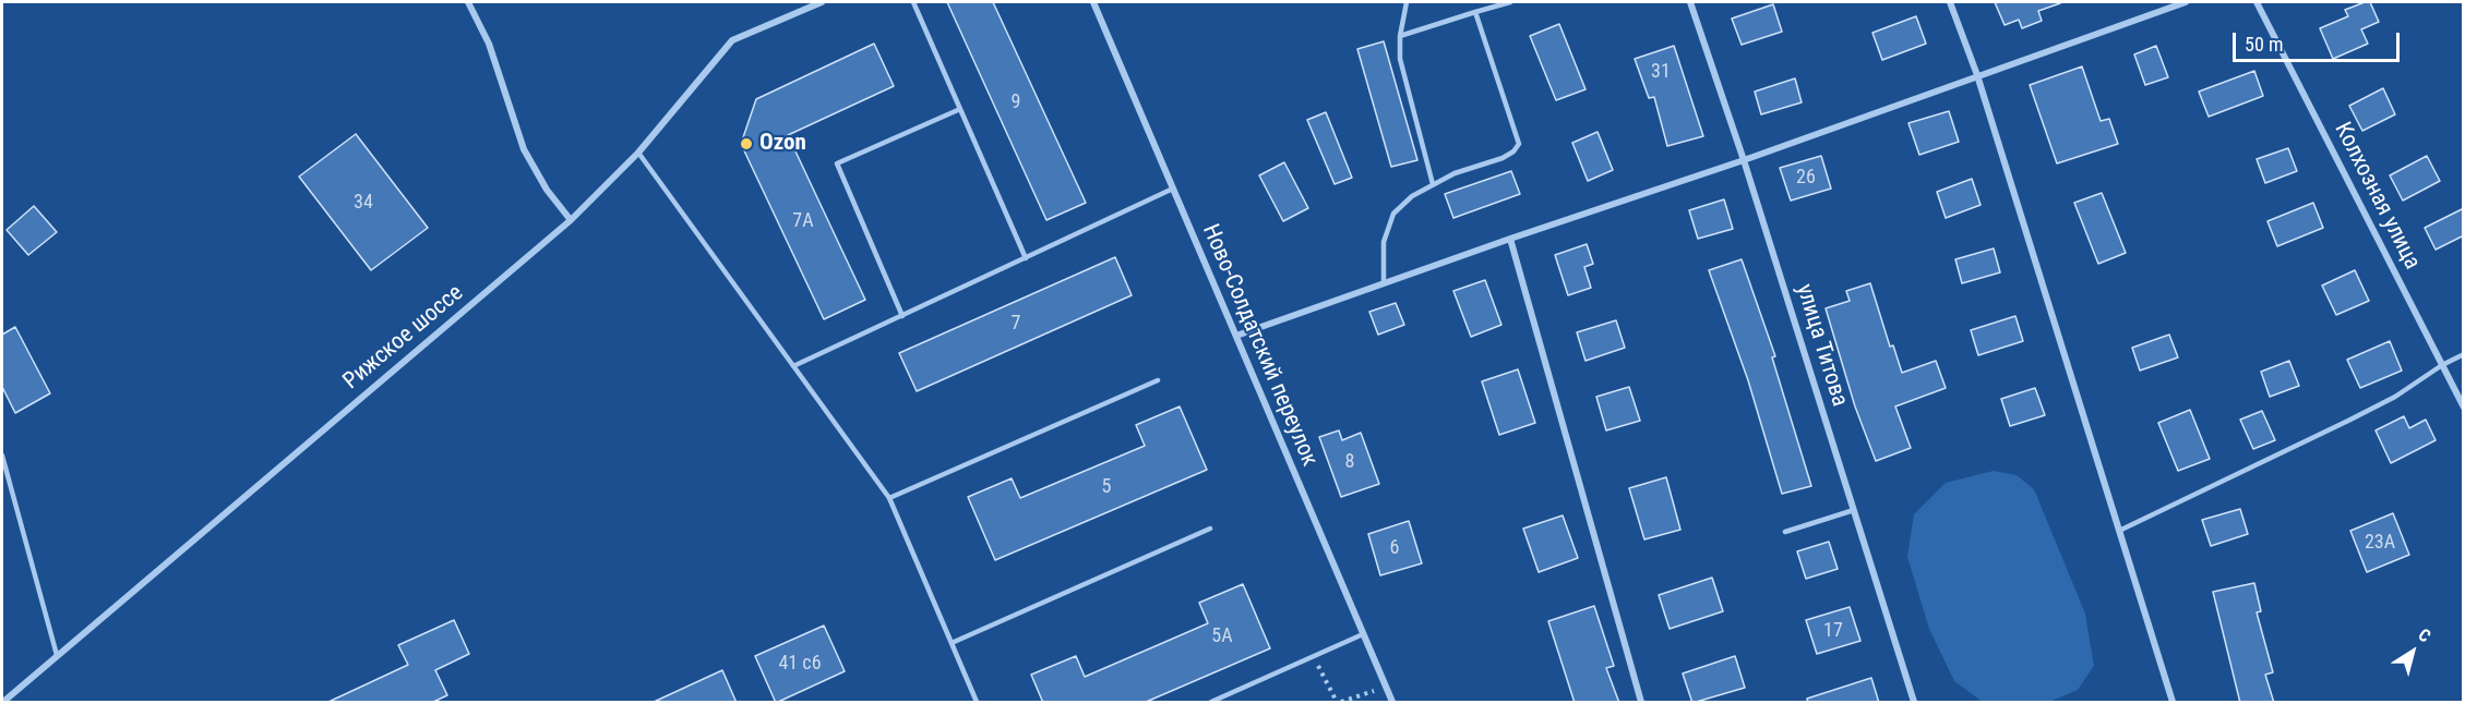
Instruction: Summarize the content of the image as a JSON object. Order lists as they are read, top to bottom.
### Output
{
  "streets": {
    "street": [
      "Колхозная улица",
      "Рижское шоссе",
      "Ново-Солдатский переулок",
      "улица Титова"
    ]
  },
  "places": ["Ozon"],
  "house_numbers": [
    "31",
    "9",
    "26",
    "34",
    "7А",
    "7",
    "8",
    "5",
    "23А",
    "6",
    "17",
    "5А",
    "41 с6"
  ],
  "scale_bar": "50 m",
  "north": "top right"
}
